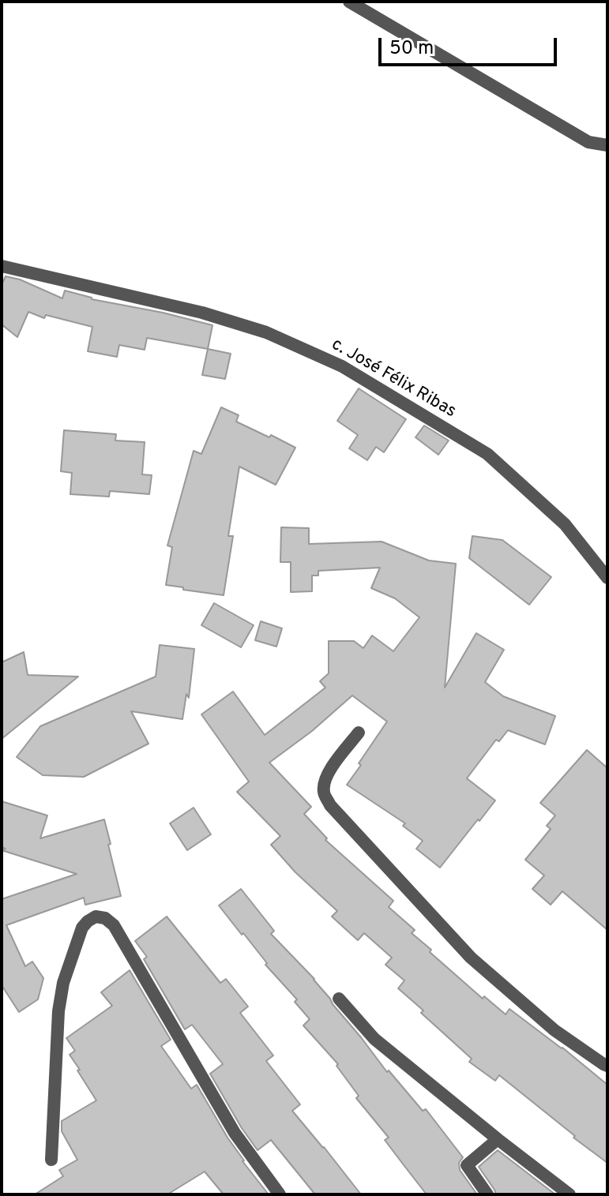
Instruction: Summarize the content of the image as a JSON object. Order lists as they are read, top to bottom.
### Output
{
  "streets": {
    "street": ["c. José Félix Ribas"]
  },
  "scale_bar": "50 m"
}
